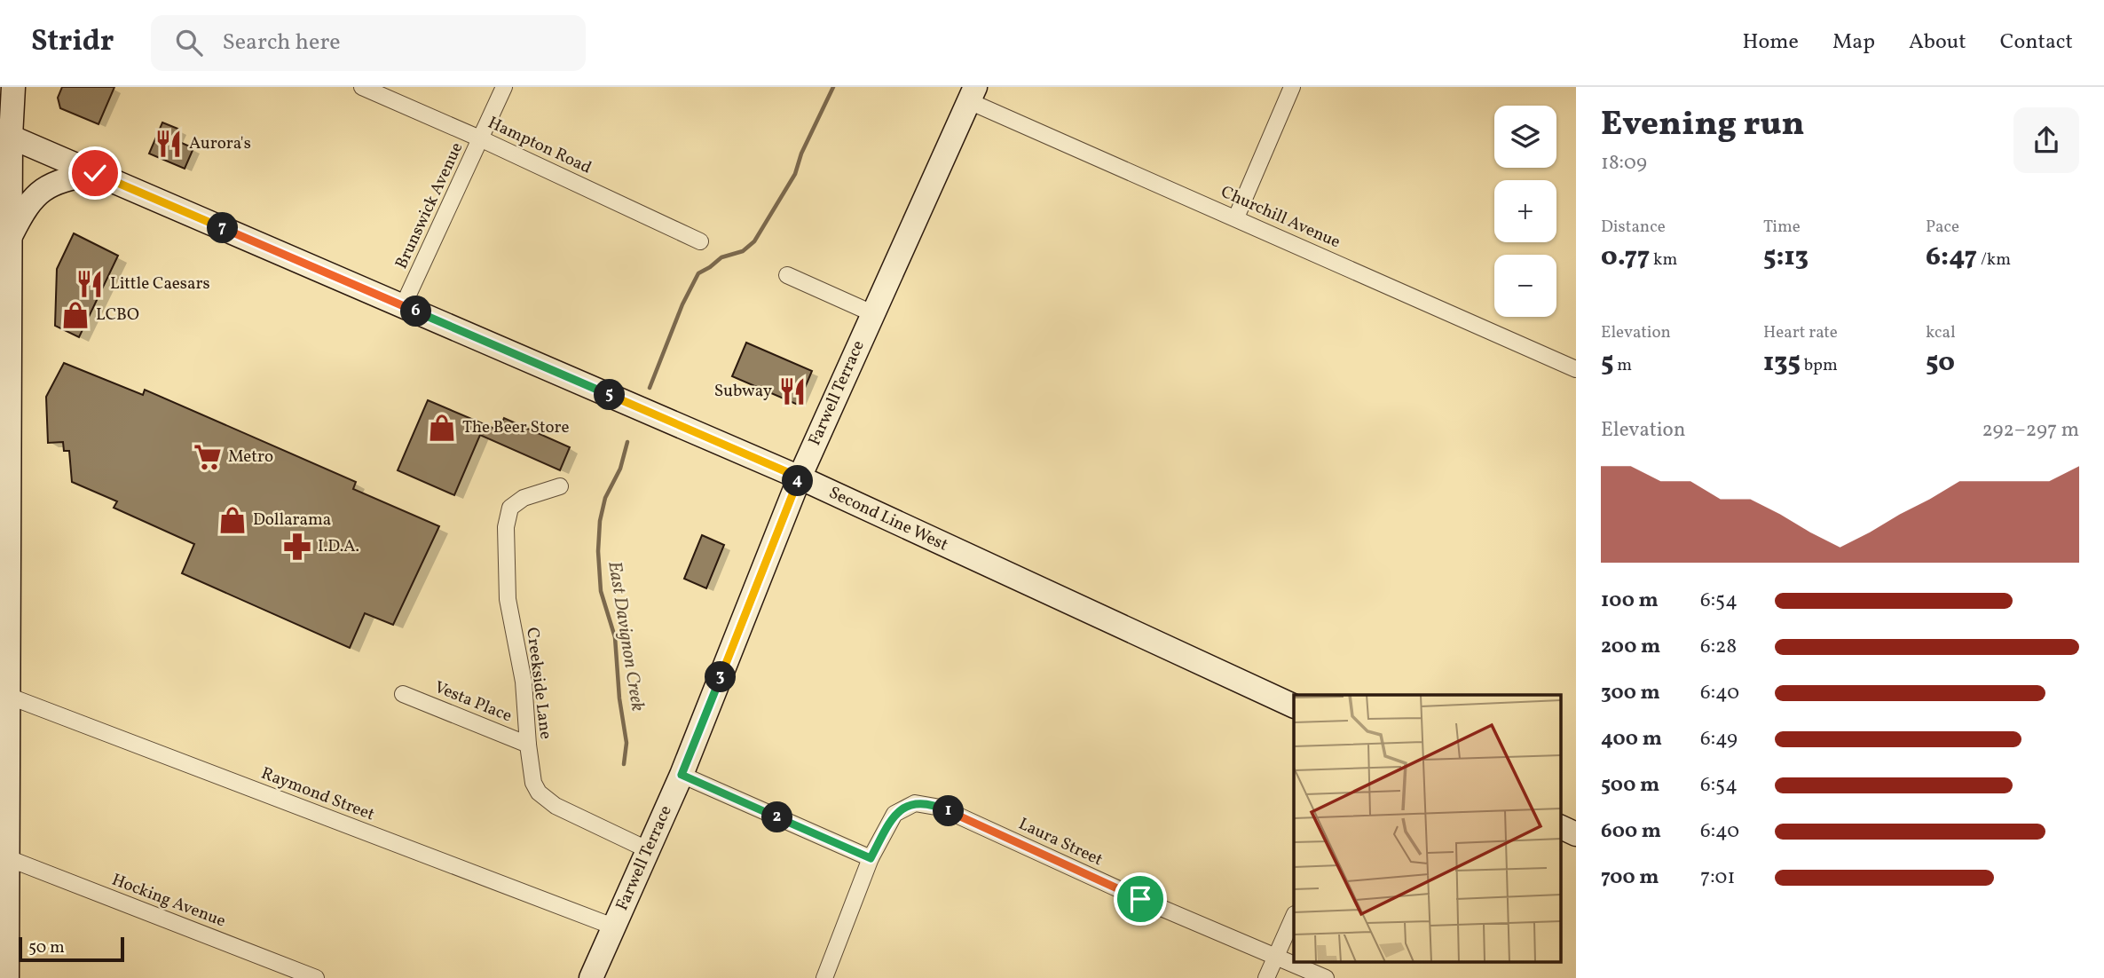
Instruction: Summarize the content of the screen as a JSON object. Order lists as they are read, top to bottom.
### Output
{
  "streets": {
    "street": [
      "Hampton Road",
      "Brunswick Avenue",
      "Churchill Avenue",
      "Farwell Terrace",
      "Second Line West",
      "Creekside Lane",
      "Vesta Place",
      "Raymond Street",
      "Laura Street",
      "Hocking Avenue"
    ]
  },
  "crossings": [
    ["Hampton Road", "Brunswick Avenue"],
    ["Brunswick Avenue", "Second Line West"],
    ["Churchill Avenue", "Farwell Terrace"],
    ["Farwell Terrace", "Second Line West"],
    ["Farwell Terrace", "Creekside Lane"],
    ["Farwell Terrace", "Raymond Street"],
    ["Creekside Lane", "Vesta Place"]
  ],
  "water": ["East Davignon Creek"],
  "places": {
    "restaurant": ["Aurora's", "Little Caesars", "Subway"],
    "shop": ["LCBO", "The Beer Store", "Dollarama"],
    "supermarket": ["Metro"],
    "pharmacy": ["I.D.A."]
  },
  "scale_bar": "50 m",
  "page": {
    "header": "Stridr",
    "search": "Search here",
    "nav": [
      "Home",
      "Map",
      "About",
      "Contact"
    ],
    "heading": ["Evening run", "18:09"],
    "map_buttons": ["+", "−"],
    "stats": [
      ["Distance", "0.77 km"],
      ["Time", "5:13"],
      ["Pace", "6:47 /km"],
      ["Elevation", "5 m"],
      ["Heart rate", "135 bpm"],
      ["kcal", "50"]
    ],
    "pins": [
      "7",
      "6",
      "5",
      "4",
      "3",
      "1",
      "2"
    ],
    "chart": ["Elevation", "292–297 m"],
    "list": [
      {
        "name": "100 m",
        "note": "6:54"
      },
      {
        "name": "200 m",
        "note": "6:28"
      },
      {
        "name": "300 m",
        "note": "6:40"
      },
      {
        "name": "400 m",
        "note": "6:49"
      },
      {
        "name": "500 m",
        "note": "6:54"
      },
      {
        "name": "600 m",
        "note": "6:40"
      },
      {
        "name": "700 m",
        "note": "7:01"
      }
    ],
    "scale": "50 m"
  }
}
